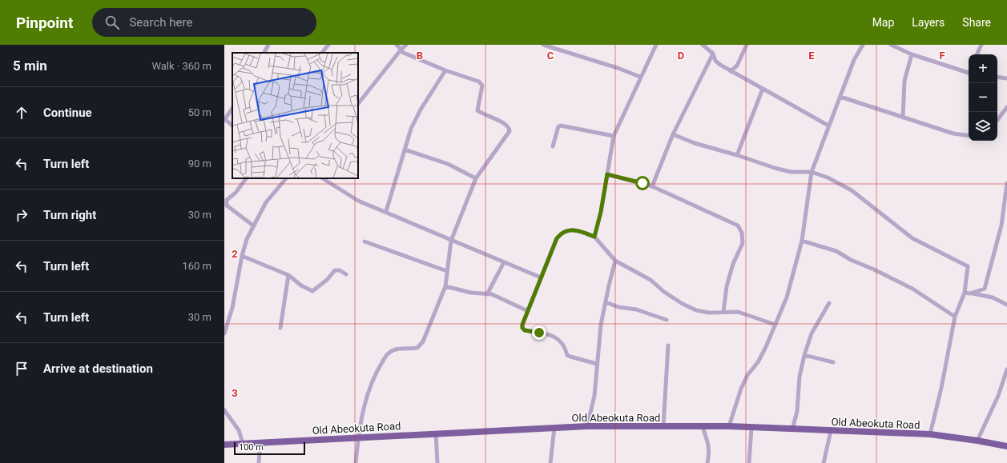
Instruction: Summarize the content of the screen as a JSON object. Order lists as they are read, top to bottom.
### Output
{
  "streets": {
    "highway": ["Old Abeokuta Road"]
  },
  "scale_bar": "100 m",
  "page": {
    "header": "Pinpoint",
    "search": "Search here",
    "nav": ["Map", "Layers", "Share"],
    "heading": ["5 min", "Walk · 360 m"],
    "map_buttons": ["+", "−"],
    "list": [
      ["Continue", "50 m"],
      ["Turn left", "90 m"],
      ["Turn right", "30 m"],
      ["Turn left", "160 m"],
      ["Turn left", "30 m"],
      "Arrive at destination"
    ],
    "scale": "100 m"
  },
  "grid": {
    "columns": [
      "B",
      "C",
      "D",
      "E",
      "F"
    ],
    "rows": ["2", "3"]
  }
}
